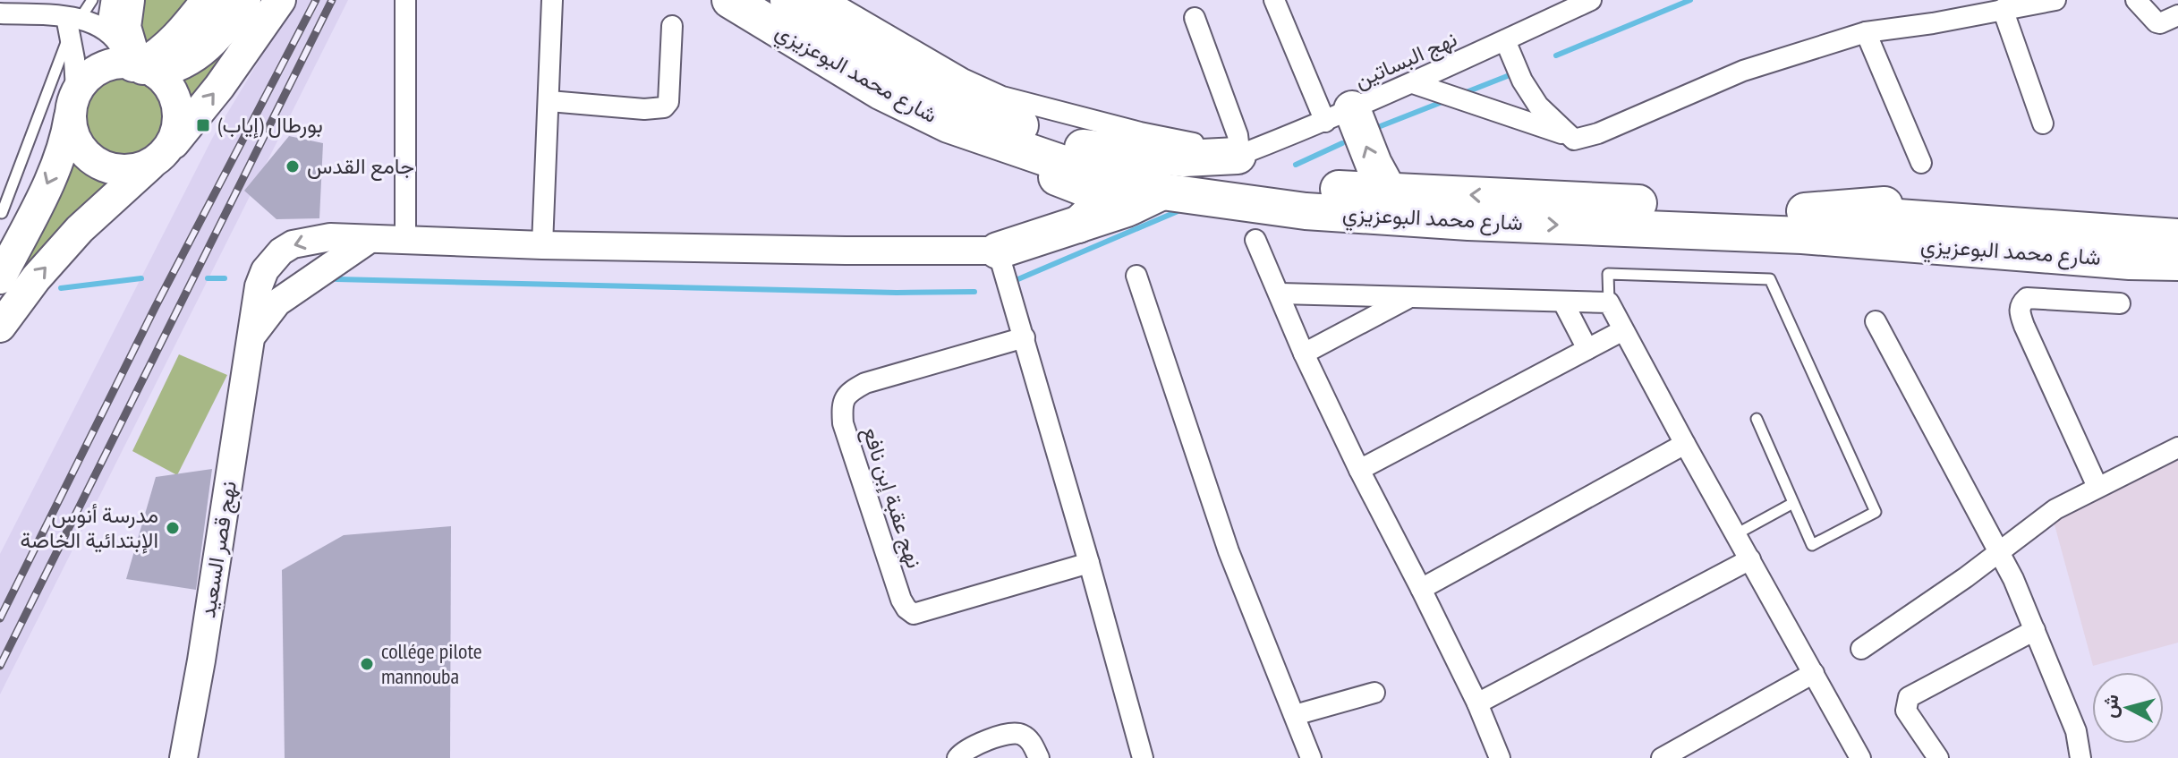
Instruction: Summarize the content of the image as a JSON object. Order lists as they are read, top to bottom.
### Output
{
  "streets": {
    "highway": ["شارع محمد البوعزيزي"],
    "street": ["نهج البساتين", "نهج عقبة إبن نافع", "نهج قصر السعيد"]
  },
  "places": {
    "transit": ["بورطال (إياب)"],
    "other": ["جامع القدس", "مدرسة أنوس الإبتدائية الخاصة", "collége pilote mannouba"]
  },
  "north": "left"
}
